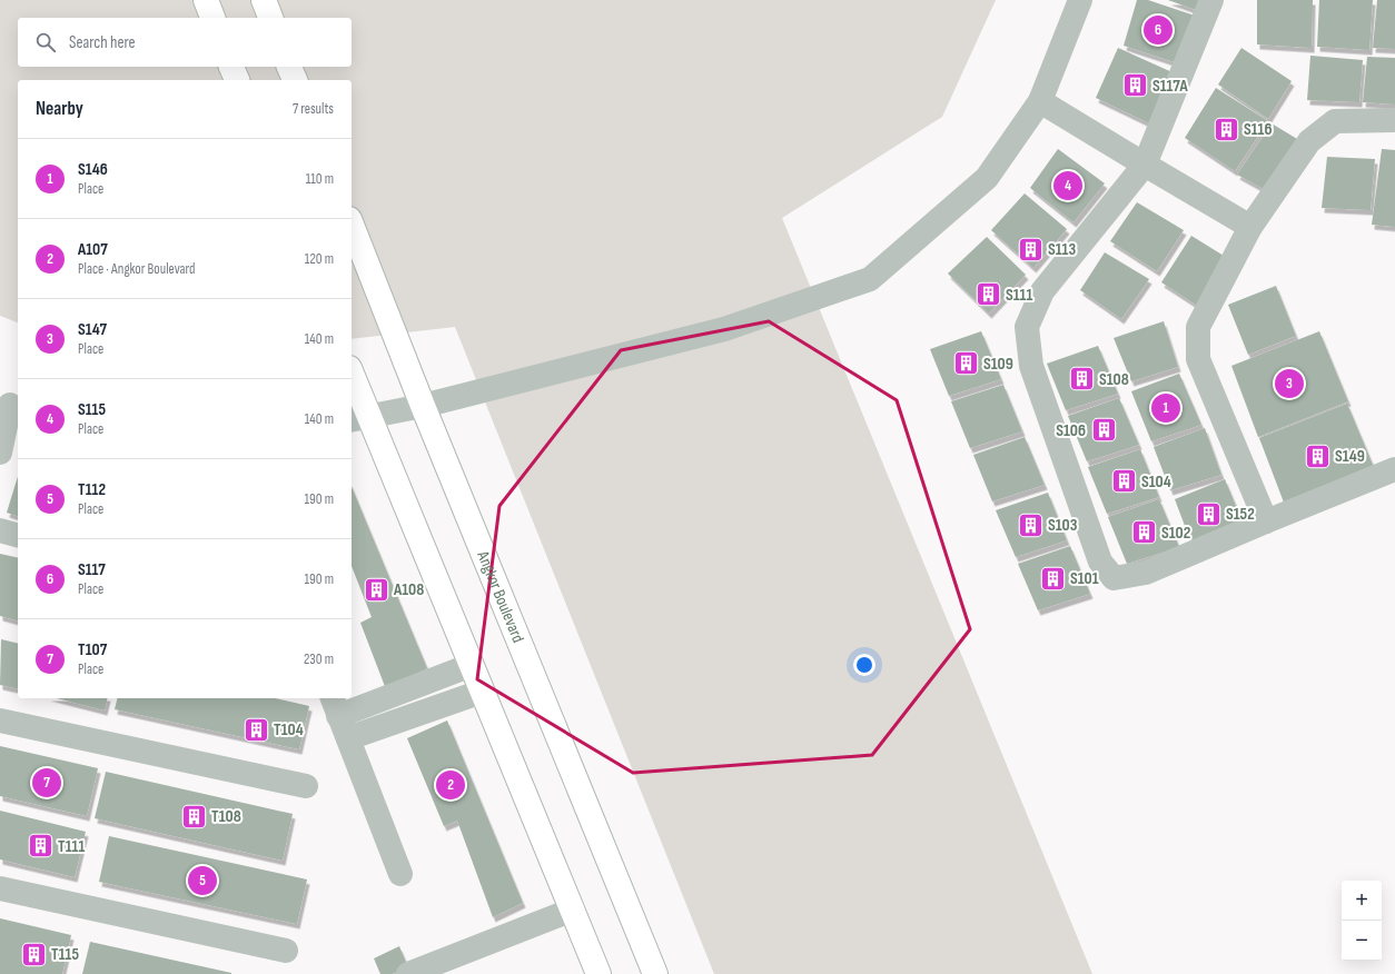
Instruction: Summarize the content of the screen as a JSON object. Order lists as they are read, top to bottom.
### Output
{
  "streets": {
    "main road": ["Angkor Boulevard"]
  },
  "places": {
    "building": [
      "S117A",
      "S116",
      "S113",
      "S111",
      "S109",
      "S108",
      "S106",
      "S149",
      "S104",
      "S152",
      "S103",
      "S102",
      "S101",
      "A108",
      "T104",
      "T108",
      "T111",
      "T115"
    ]
  },
  "page": {
    "pins": [
      "6",
      "4",
      "3",
      "1",
      "7",
      "2",
      "5"
    ],
    "search": "Search here",
    "heading": ["Nearby", "7 results"],
    "list": [
      {
        "mark": "1",
        "name": "S146",
        "note": "Place",
        "value": "110 m"
      },
      {
        "mark": "2",
        "name": "A107",
        "note": "Place · Angkor Boulevard",
        "value": "120 m"
      },
      {
        "mark": "3",
        "name": "S147",
        "note": "Place",
        "value": "140 m"
      },
      {
        "mark": "4",
        "name": "S115",
        "note": "Place",
        "value": "140 m"
      },
      {
        "mark": "5",
        "name": "T112",
        "note": "Place",
        "value": "190 m"
      },
      {
        "mark": "6",
        "name": "S117",
        "note": "Place",
        "value": "190 m"
      },
      {
        "mark": "7",
        "name": "T107",
        "note": "Place",
        "value": "230 m"
      }
    ],
    "map_buttons": ["+", "−"]
  }
}
